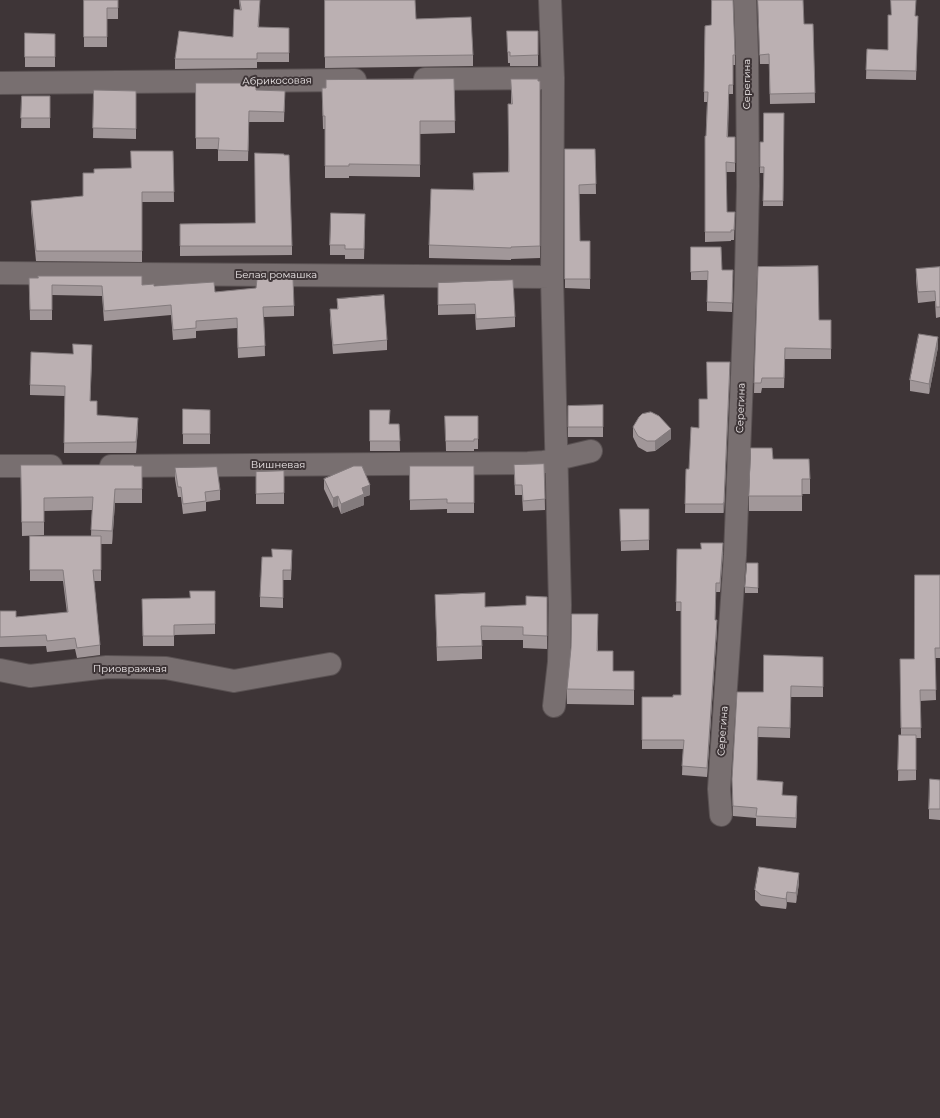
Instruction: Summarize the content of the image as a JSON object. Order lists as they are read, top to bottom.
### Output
{
  "streets": {
    "street": [
      "Абрикосовая",
      "Серегина",
      "Белая ромашка",
      "Вишневая",
      "Приовражная"
    ]
  }
}
